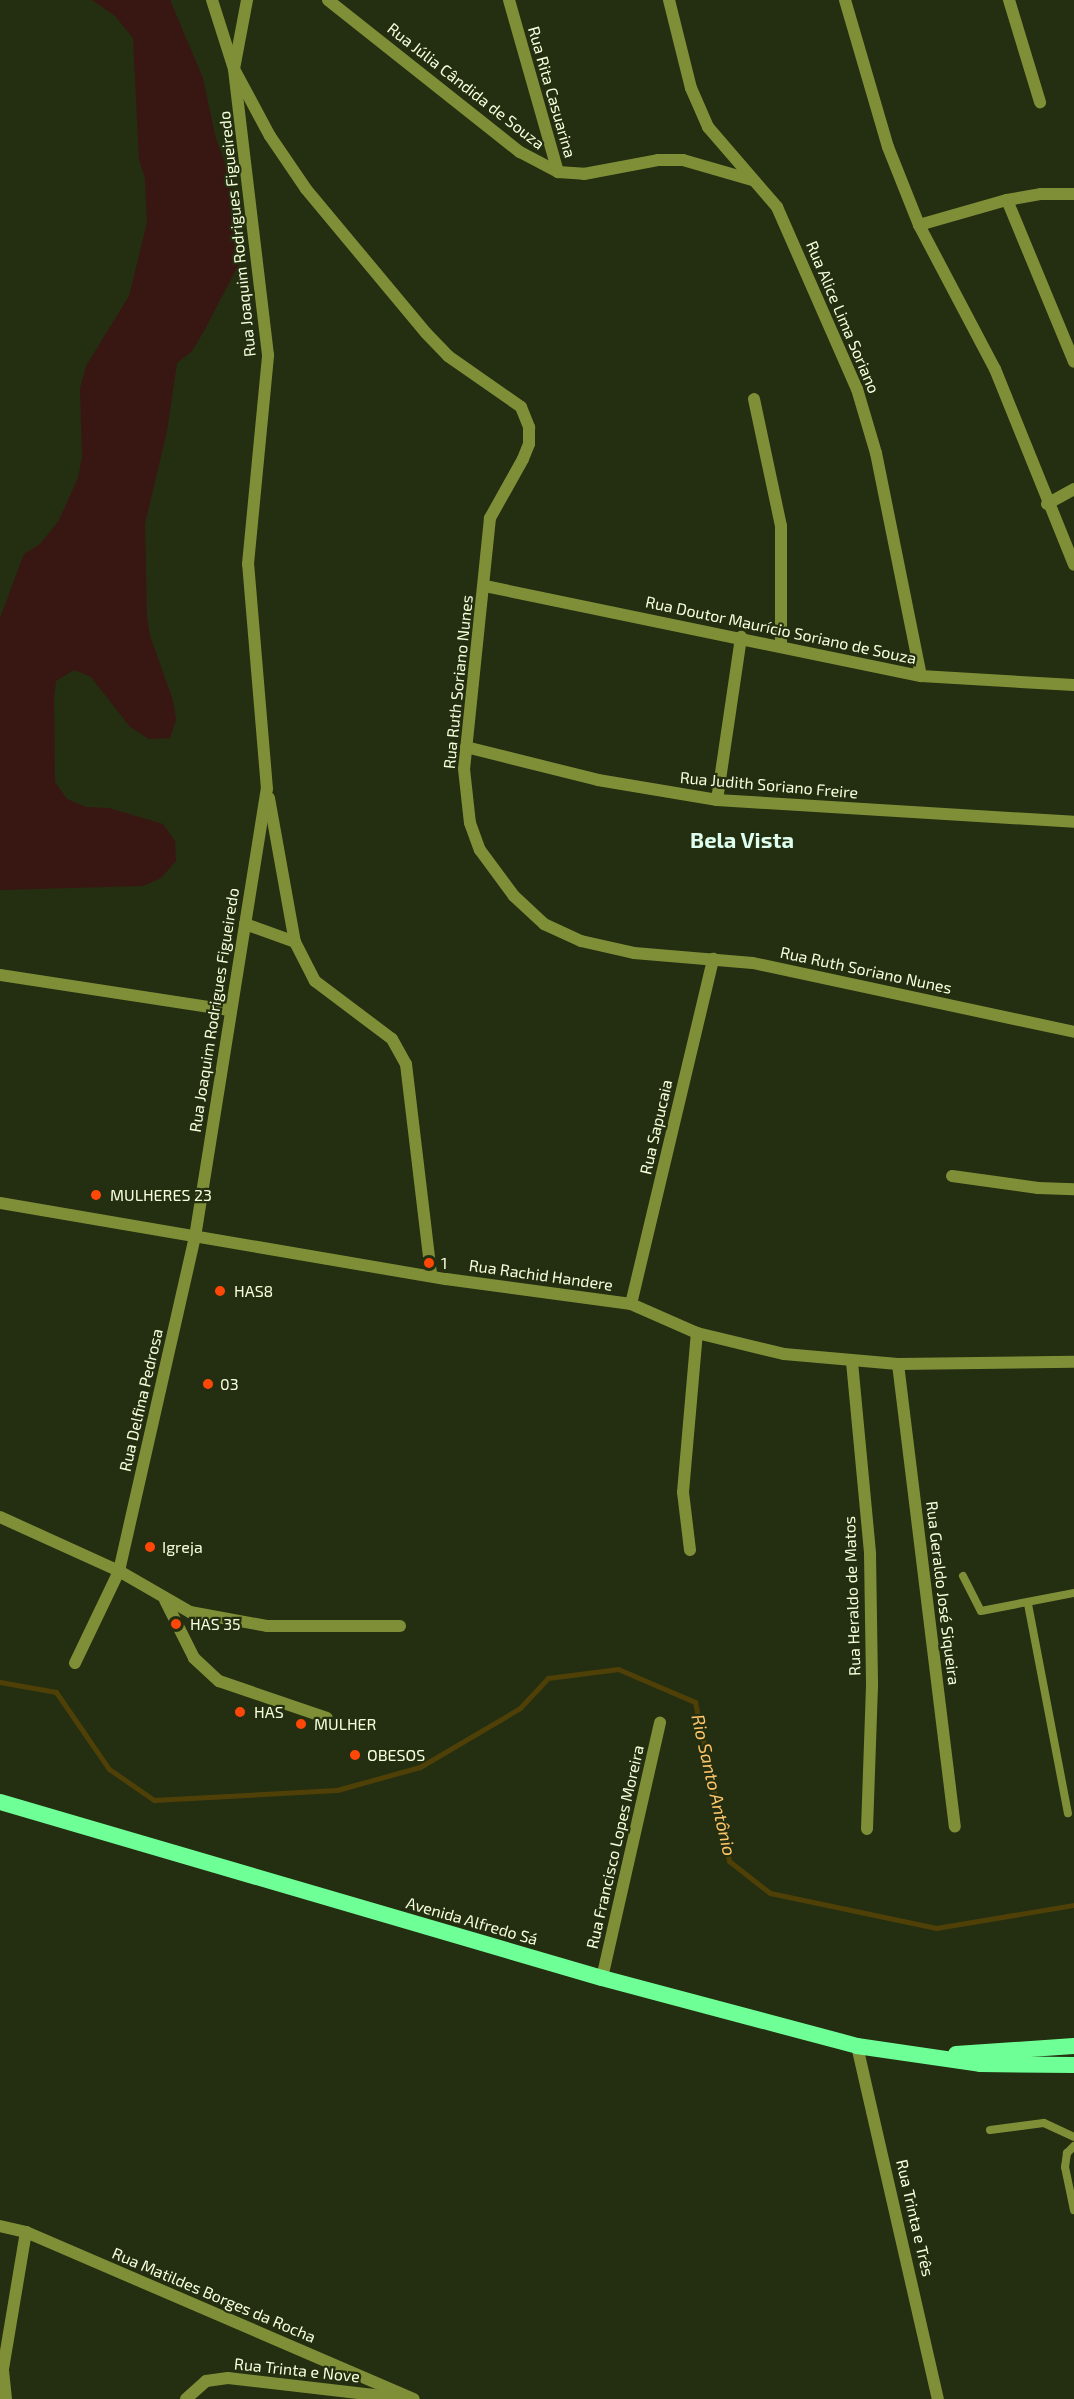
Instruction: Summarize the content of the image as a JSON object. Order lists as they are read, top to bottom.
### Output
{
  "streets": {
    "highway": ["Avenida Alfredo Sá"],
    "street": [
      "Rua Júlia Cândida de Souza",
      "Rua Rita Casuarina",
      "Rua Joaquim Rodrigues Figueiredo",
      "Rua Alice Lima Soriano",
      "Rua Doutor Maurício Soriano de Souza",
      "Rua Ruth Soriano Nunes",
      "Rua Judith Soriano Freire",
      "Rua Sapucaia",
      "Rua Rachid Handere",
      "Rua Delfina Pedrosa",
      "Rua Geraldo José Siqueira",
      "Rua Heraldo de Matos",
      "Rua Francisco Lopes Moreira",
      "Rua Trinta e Três",
      "Rua Matildes Borges da Rocha",
      "Rua Trinta e Nove"
    ]
  },
  "crossings": [
    ["Rua Júlia Cândida de Souza", "Rua Rita Casuarina"],
    ["Rua Rita Casuarina", "Rua Alice Lima Soriano"],
    ["Rua Joaquim Rodrigues Figueiredo", "Rua Ruth Soriano Nunes"],
    ["Rua Joaquim Rodrigues Figueiredo", "Rua Rachid Handere"],
    ["Rua Joaquim Rodrigues Figueiredo", "Rua Delfina Pedrosa"],
    ["Rua Alice Lima Soriano", "Rua Doutor Maurício Soriano de Souza"],
    ["Rua Doutor Maurício Soriano de Souza", "Rua Ruth Soriano Nunes"],
    ["Rua Ruth Soriano Nunes", "Rua Judith Soriano Freire"],
    ["Rua Ruth Soriano Nunes", "Rua Sapucaia"],
    ["Rua Sapucaia", "Rua Rachid Handere"],
    ["Rua Rachid Handere", "Rua Delfina Pedrosa"],
    ["Rua Rachid Handere", "Rua Geraldo José Siqueira"],
    ["Rua Rachid Handere", "Rua Heraldo de Matos"],
    ["Rua Francisco Lopes Moreira", "Avenida Alfredo Sá"],
    ["Avenida Alfredo Sá", "Rua Trinta e Três"],
    ["Rua Matildes Borges da Rocha", "Rua Trinta e Nove"]
  ],
  "districts": ["Bela Vista"],
  "water": ["Rio Santo Antônio"],
  "places": [
    "MULHERES 23",
    "1",
    "HAS8",
    "03",
    "Igreja",
    "HAS 35",
    "HAS",
    "MULHER",
    "OBESOS"
  ]
}
